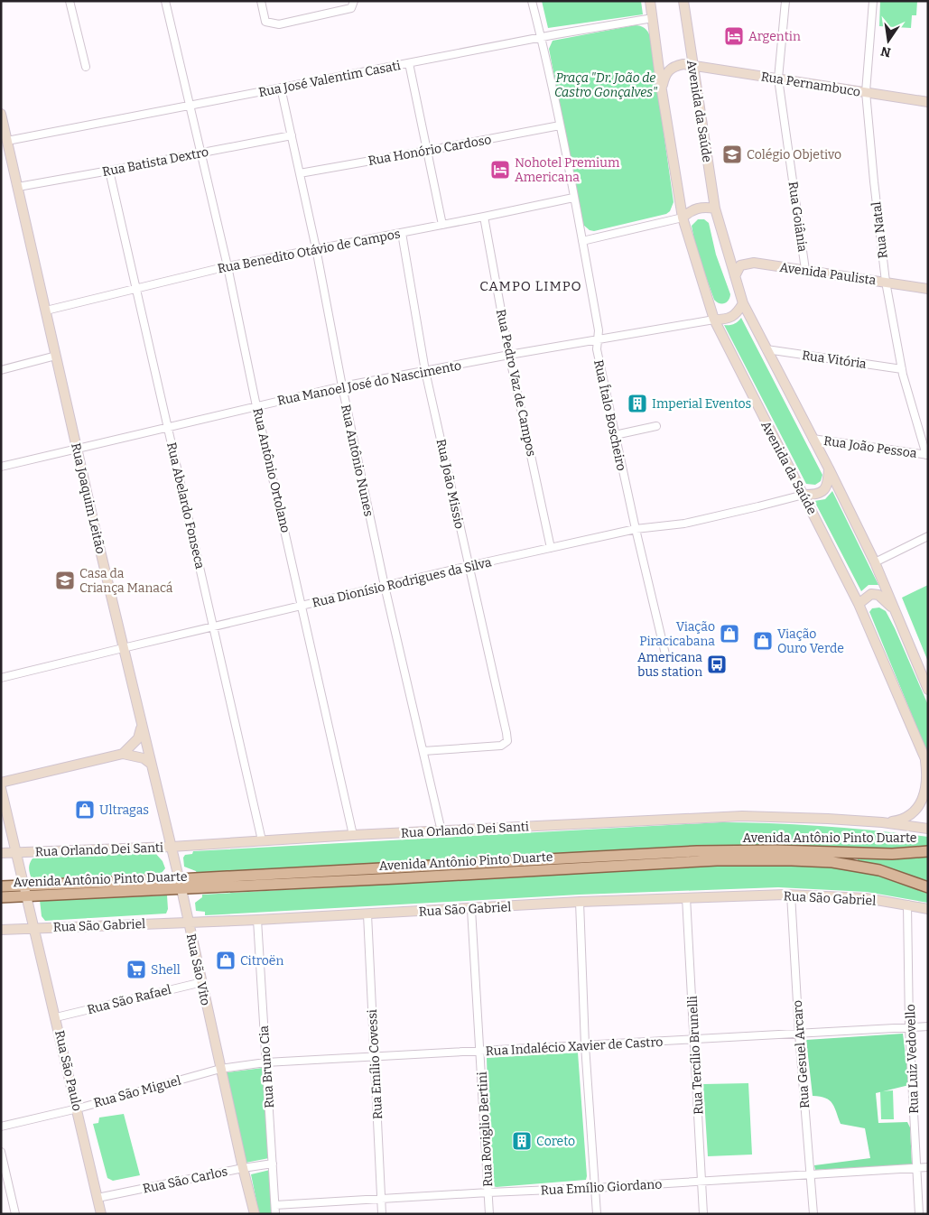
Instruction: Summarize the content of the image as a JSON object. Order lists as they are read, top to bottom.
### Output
{
  "streets": {
    "main road": [
      "Rua Pernambuco",
      "Avenida da Saúde",
      "Avenida Paulista",
      "Rua Joaquim Leitão",
      "Rua Orlando Dei Santi",
      "Avenida Antônio Pinto Duarte",
      "Rua São Gabriel",
      "Rua São Vito",
      "Rua São Paulo"
    ],
    "street": [
      "Rua José Valentim Casati",
      "Rua Honório Cardoso",
      "Rua Batista Dextro",
      "Rua Goiânia",
      "Rua Natal",
      "Rua Benedito Otávio de Campos",
      "Rua Vitória",
      "Rua Manoel José do Nascimento",
      "Rua Pedro Vaz de Campos",
      "Rua Ítalo Boscheiro",
      "Rua João Pessoa",
      "Rua Antônio Nunes",
      "Rua Antônio Ortolano",
      "Rua João Missio",
      "Rua Abelardo Fonseca",
      "Rua Dionísio Rodrigues da Silva",
      "Rua São Rafael",
      "Rua Indalécio Xavier de Castro",
      "Rua Gesuel Arcaro",
      "Rua Tercílio Brunelli",
      "Rua Luiz Vedovello",
      "Rua Emílio Covessi",
      "Rua Bruno Cia",
      "Rua São Miguel",
      "Rua Roviglio Bertini",
      "Rua São Carlos",
      "Rua Emílio Giordano"
    ]
  },
  "crossings": [
    ["Rua José Valentim Casati", "Avenida da Saúde"],
    ["Rua José Valentim Casati", "Rua Ítalo Boscheiro"],
    ["Rua José Valentim Casati", "Rua Antônio Nunes"],
    ["Rua José Valentim Casati", "Rua Antônio Ortolano"],
    ["Rua José Valentim Casati", "Rua Joaquim Leitão"],
    ["Rua Pernambuco", "Avenida da Saúde"],
    ["Rua Pernambuco", "Rua Goiânia"],
    ["Rua Pernambuco", "Rua Natal"],
    ["Avenida da Saúde", "Avenida Paulista"],
    ["Avenida da Saúde", "Rua Vitória"],
    ["Avenida da Saúde", "Rua Manoel José do Nascimento"],
    ["Avenida da Saúde", "Rua João Pessoa"],
    ["Avenida da Saúde", "Rua Dionísio Rodrigues da Silva"],
    ["Avenida da Saúde", "Rua Orlando Dei Santi"],
    ["Rua Honório Cardoso", "Rua Ítalo Boscheiro"],
    ["Rua Honório Cardoso", "Rua Antônio Nunes"],
    ["Rua Batista Dextro", "Rua Antônio Nunes"],
    ["Rua Batista Dextro", "Rua Antônio Ortolano"],
    ["Rua Batista Dextro", "Rua Joaquim Leitão"],
    ["Rua Batista Dextro", "Rua Abelardo Fonseca"],
    ["Rua Goiânia", "Avenida Paulista"],
    ["Rua Natal", "Avenida Paulista"],
    ["Rua Natal", "Rua Vitória"],
    ["Rua Natal", "Rua João Pessoa"],
    ["Rua Benedito Otávio de Campos", "Rua Pedro Vaz de Campos"],
    ["Rua Benedito Otávio de Campos", "Rua Ítalo Boscheiro"],
    ["Rua Benedito Otávio de Campos", "Rua Antônio Nunes"],
    ["Rua Benedito Otávio de Campos", "Rua Antônio Ortolano"],
    ["Rua Benedito Otávio de Campos", "Rua João Missio"],
    ["Rua Benedito Otávio de Campos", "Rua Joaquim Leitão"],
    ["Rua Benedito Otávio de Campos", "Rua Abelardo Fonseca"],
    ["Rua Manoel José do Nascimento", "Rua Pedro Vaz de Campos"],
    ["Rua Manoel José do Nascimento", "Rua Ítalo Boscheiro"],
    ["Rua Manoel José do Nascimento", "Rua Antônio Nunes"],
    ["Rua Manoel José do Nascimento", "Rua Antônio Ortolano"],
    ["Rua Manoel José do Nascimento", "Rua João Missio"],
    ["Rua Manoel José do Nascimento", "Rua Joaquim Leitão"],
    ["Rua Manoel José do Nascimento", "Rua Abelardo Fonseca"],
    ["Rua Pedro Vaz de Campos", "Rua Dionísio Rodrigues da Silva"],
    ["Rua Ítalo Boscheiro", "Rua Dionísio Rodrigues da Silva"],
    ["Rua Antônio Nunes", "Rua João Missio"],
    ["Rua Antônio Nunes", "Rua Dionísio Rodrigues da Silva"],
    ["Rua Antônio Nunes", "Rua Orlando Dei Santi"],
    ["Rua Antônio Ortolano", "Rua Dionísio Rodrigues da Silva"],
    ["Rua Antônio Ortolano", "Rua Orlando Dei Santi"],
    ["Rua João Missio", "Rua Dionísio Rodrigues da Silva"],
    ["Rua Joaquim Leitão", "Rua Dionísio Rodrigues da Silva"],
    ["Rua Joaquim Leitão", "Rua São Vito"],
    ["Rua Abelardo Fonseca", "Rua Dionísio Rodrigues da Silva"],
    ["Rua Abelardo Fonseca", "Rua Orlando Dei Santi"],
    ["Rua Orlando Dei Santi", "Rua São Vito"],
    ["Rua Orlando Dei Santi", "Rua São Paulo"],
    ["Avenida Antônio Pinto Duarte", "Rua São Vito"],
    ["Avenida Antônio Pinto Duarte", "Rua São Paulo"],
    ["Rua São Gabriel", "Rua São Vito"],
    ["Rua São Gabriel", "Rua Gesuel Arcaro"],
    ["Rua São Gabriel", "Rua Tercílio Brunelli"],
    ["Rua São Gabriel", "Rua Luiz Vedovello"],
    ["Rua São Gabriel", "Rua Emílio Covessi"],
    ["Rua São Gabriel", "Rua Bruno Cia"],
    ["Rua São Gabriel", "Rua São Paulo"],
    ["Rua São Gabriel", "Rua Roviglio Bertini"],
    ["Rua São Vito", "Rua São Rafael"],
    ["Rua São Vito", "Rua Indalécio Xavier de Castro"],
    ["Rua São Vito", "Rua São Miguel"],
    ["Rua São Vito", "Rua São Carlos"],
    ["Rua São Rafael", "Rua São Paulo"],
    ["Rua Indalécio Xavier de Castro", "Rua Gesuel Arcaro"],
    ["Rua Indalécio Xavier de Castro", "Rua Tercílio Brunelli"],
    ["Rua Indalécio Xavier de Castro", "Rua Luiz Vedovello"],
    ["Rua Indalécio Xavier de Castro", "Rua Emílio Covessi"],
    ["Rua Indalécio Xavier de Castro", "Rua Bruno Cia"],
    ["Rua Indalécio Xavier de Castro", "Rua São Miguel"],
    ["Rua Indalécio Xavier de Castro", "Rua Roviglio Bertini"],
    ["Rua Gesuel Arcaro", "Rua Emílio Giordano"],
    ["Rua Tercílio Brunelli", "Rua Emílio Giordano"],
    ["Rua Luiz Vedovello", "Rua Emílio Giordano"],
    ["Rua Emílio Covessi", "Rua Emílio Giordano"],
    ["Rua Bruno Cia", "Rua São Carlos"],
    ["Rua Bruno Cia", "Rua Emílio Giordano"],
    ["Rua São Paulo", "Rua São Miguel"],
    ["Rua São Paulo", "Rua São Carlos"],
    ["Rua Roviglio Bertini", "Rua Emílio Giordano"]
  ],
  "districts": ["CAMPO LIMPO"],
  "parks": ["Praça \"Dr. João de Castro Gonçalves\""],
  "places": {
    "hotel": ["Argentin", "Nohotel Premium Americana"],
    "school or university": ["Colégio Objetivo", "Casa da Criança Manacá"],
    "building": ["Imperial Eventos", "Coreto"],
    "shop": [
      "Viação Piracicabana",
      "Viação Ouro Verde",
      "Ultragas",
      "Citroën"
    ],
    "bus stop": ["Americana bus station"],
    "supermarket": ["Shell"]
  },
  "north": "bottom"
}
